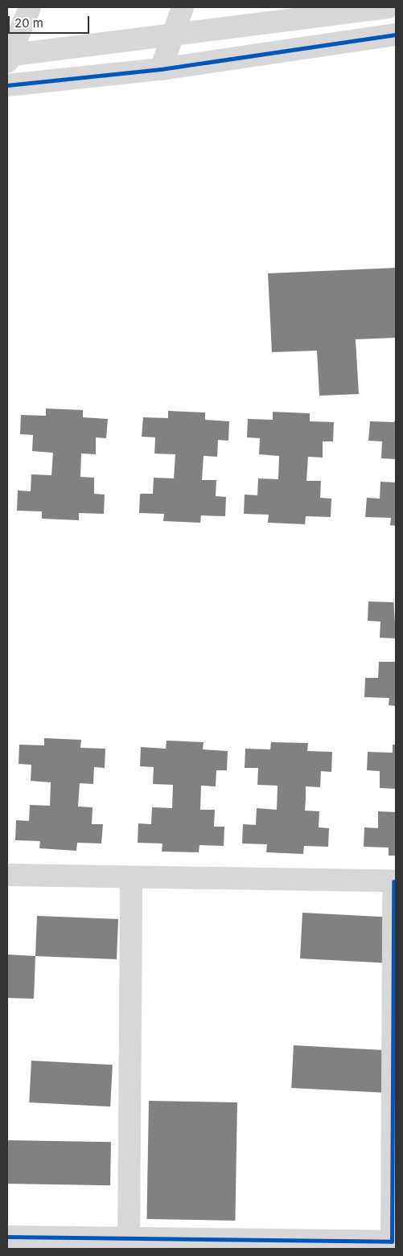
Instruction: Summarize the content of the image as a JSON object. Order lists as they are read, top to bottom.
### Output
{
  "scale_bar": "20 m"
}
